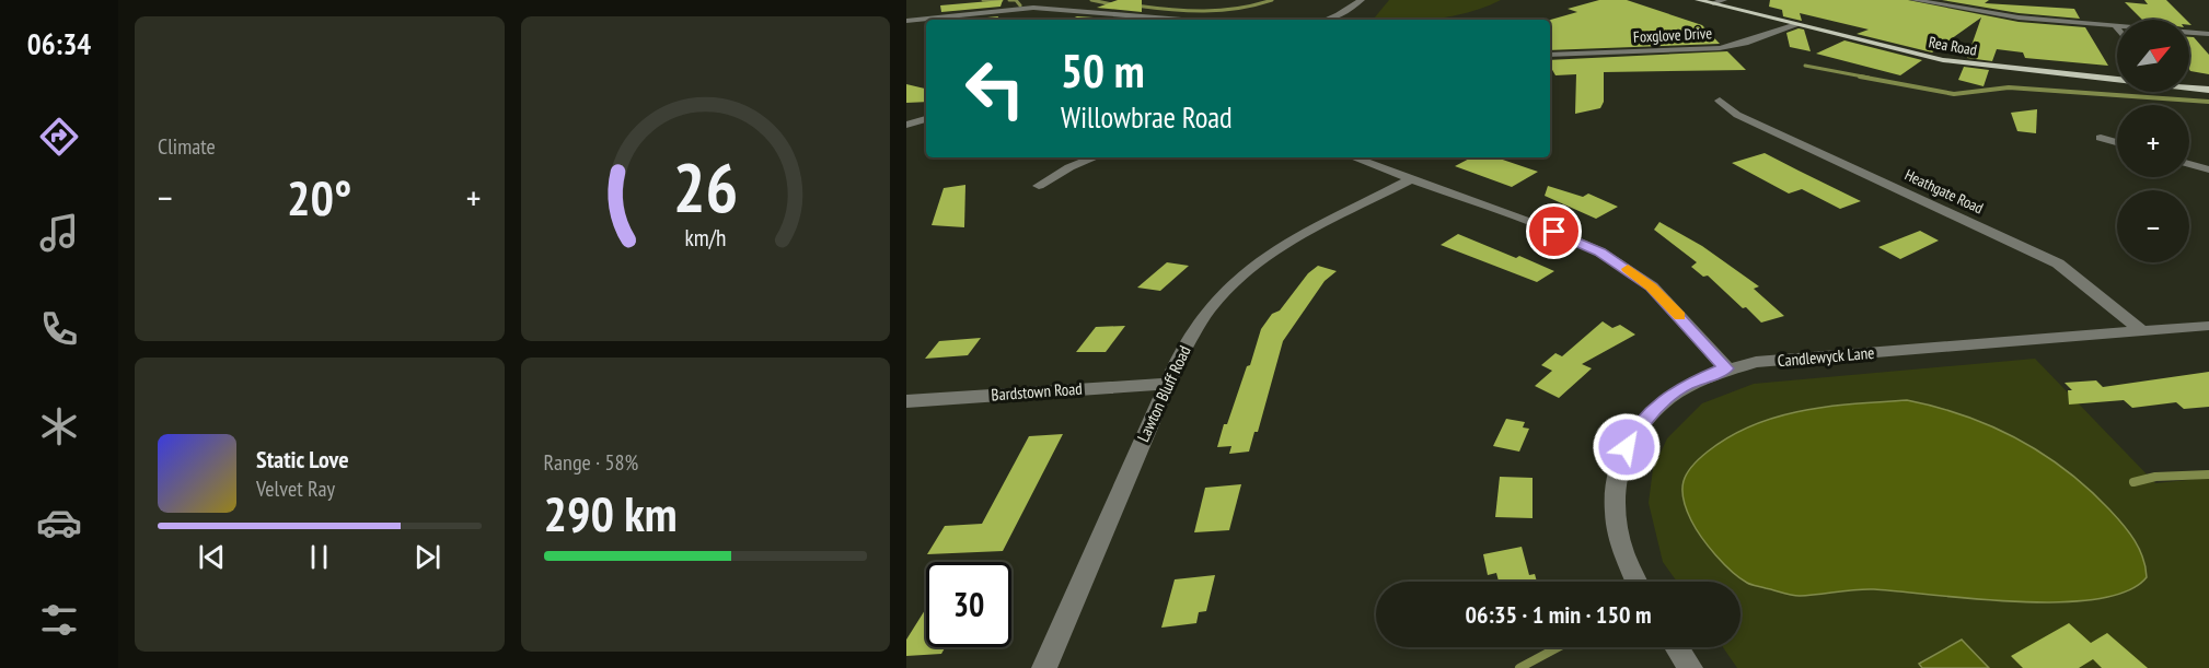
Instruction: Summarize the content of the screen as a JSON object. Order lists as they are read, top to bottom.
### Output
{
  "streets": {
    "main road": ["Rea Road"],
    "street": [
      "Foxglove Drive",
      "Heathgate Road",
      "Candlewyck Lane",
      "Bardstown Road",
      "Lawton Bluff Road"
    ]
  },
  "crossings": [
    ["Foxglove Drive", "Rea Road"],
    ["Heathgate Road", "Candlewyck Lane"],
    ["Bardstown Road", "Lawton Bluff Road"]
  ],
  "north": "top right",
  "page": {
    "tabs": "06:34",
    "tile": [
      "Climate",
      ["Range · 58%", "290 km"]
    ],
    "map_buttons": ["+", "−"],
    "turn": ["50 m", "Willowbrae Road"],
    "heat": ["−", "20°", "+"],
    "song": ["Static Love", "Velvet Ray"],
    "limit": "30",
    "trip": "06:35 · 1 min · 150 m",
    "gauge": ["26", "km/h"]
  }
}
